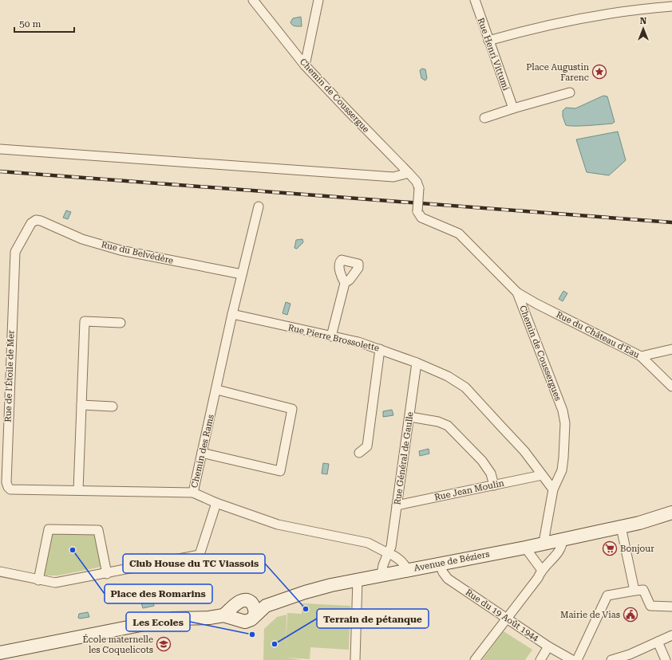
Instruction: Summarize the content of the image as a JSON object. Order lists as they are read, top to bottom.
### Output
{
  "streets": {
    "main road": ["Avenue de Béziers"],
    "street": [
      "Rue Henri Vittumi",
      "Chemin de Coussergue",
      "Rue du Belvédère",
      "Rue du Château d'Eau",
      "Rue Pierre Brossolette",
      "Chemin de Coussergues",
      "Rue de l'Étoile de Mer",
      "Chemin des Rams",
      "Rue Général de Gaulle",
      "Rue Jean Moulin",
      "Rue du 19 Août 1944"
    ]
  },
  "crossings": [
    ["Chemin de Coussergue", "Chemin de Coussergues"],
    ["Rue du Belvédère", "Rue de l'Étoile de Mer"],
    ["Rue du Belvédère", "Chemin des Rams"],
    ["Rue du Château d'Eau", "Chemin de Coussergues"],
    ["Rue Pierre Brossolette", "Chemin de Coussergues"],
    ["Rue Pierre Brossolette", "Chemin des Rams"],
    ["Rue Pierre Brossolette", "Rue Général de Gaulle"],
    ["Rue Pierre Brossolette", "Rue Jean Moulin"],
    ["Chemin de Coussergues", "Avenue de Béziers"],
    ["Rue de l'Étoile de Mer", "Chemin des Rams"],
    ["Chemin des Rams", "Rue Général de Gaulle"],
    ["Chemin des Rams", "Avenue de Béziers"],
    ["Rue Général de Gaulle", "Rue Jean Moulin"],
    ["Avenue de Béziers", "Rue du 19 Août 1944"]
  ],
  "places": {
    "place": ["Place Augustin Farenc"],
    "supermarket": ["Bonjour"],
    "other": [
      "Place des Romarins",
      "Club House du TC Viassois",
      "Les Ecoles",
      "Terrain de pétanque"
    ],
    "public building": ["Mairie de Vias"],
    "school or university": ["École maternelle les Coquelicots"]
  },
  "scale_bar": "50 m",
  "north": "top"
}
